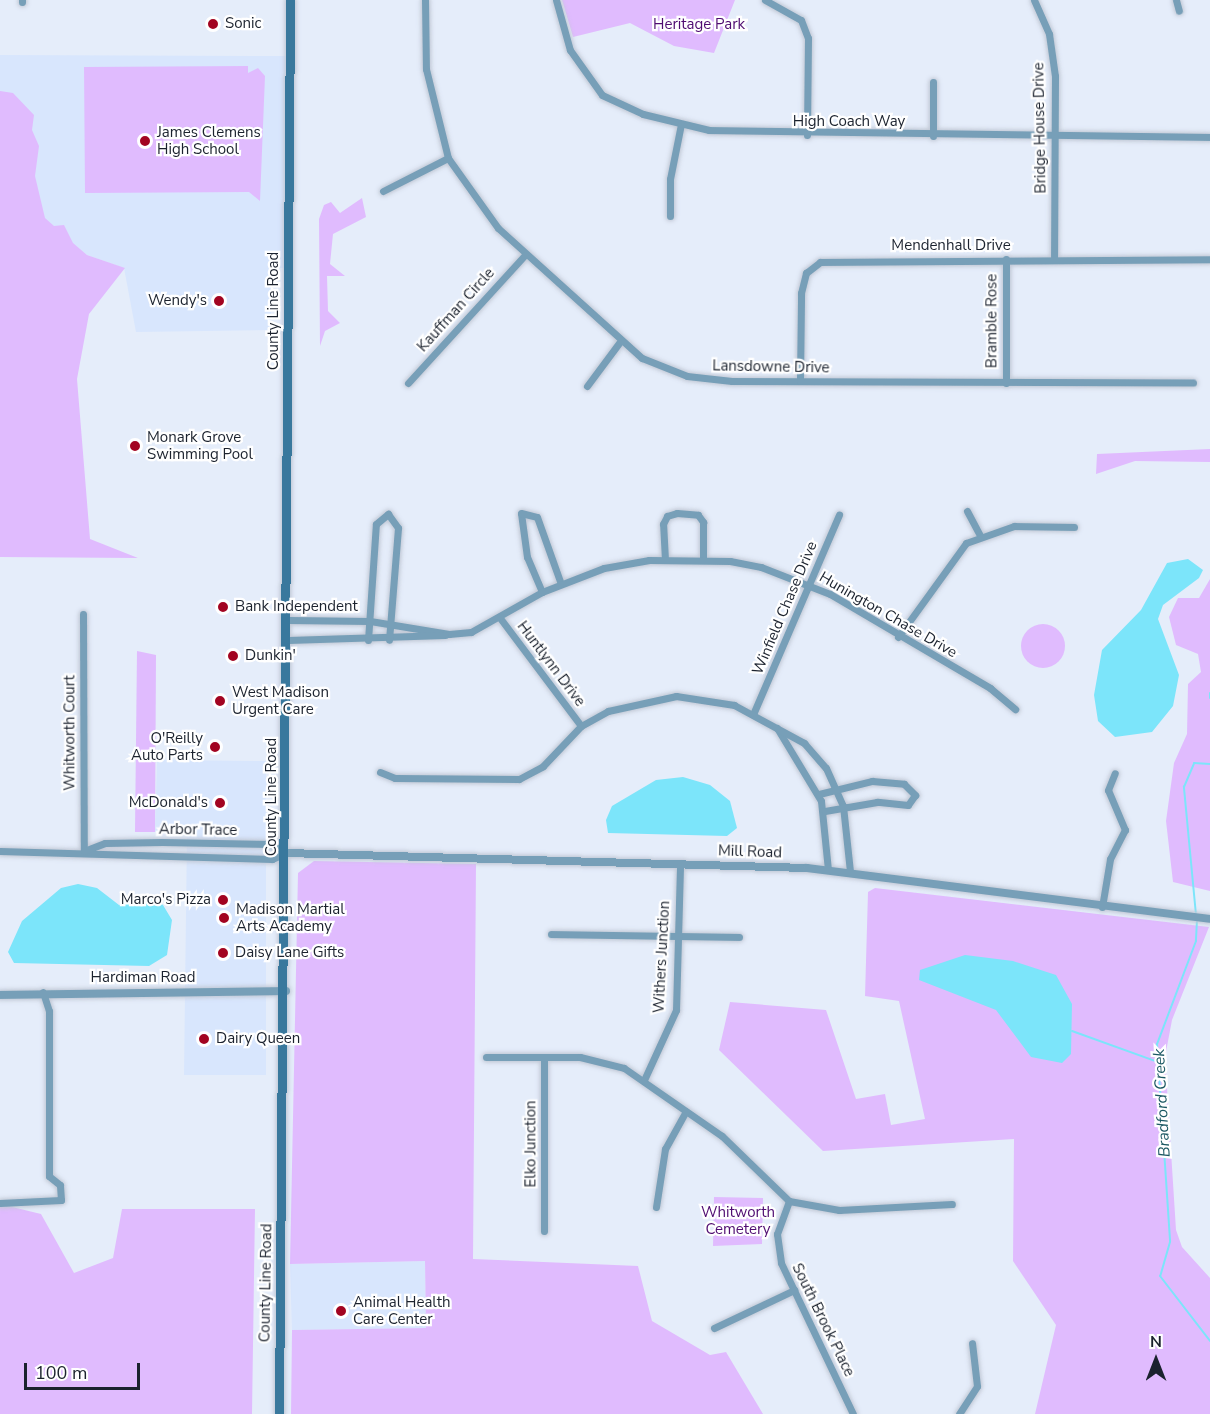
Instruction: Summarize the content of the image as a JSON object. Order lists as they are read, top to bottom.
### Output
{
  "streets": {
    "main road": ["County Line Road"],
    "street": [
      "High Coach Way",
      "Bridge House Drive",
      "Mendenhall Drive",
      "Kauffman Circle",
      "Bramble Rose",
      "Lansdowne Drive",
      "Winfield Chase Drive",
      "Hunington Chase Drive",
      "Huntlynn Drive",
      "Whitworth Court",
      "Arbor Trace",
      "Mill Road",
      "Withers Junction",
      "Hardiman Road",
      "Elko Junction",
      "South Brook Place"
    ]
  },
  "crossings": [
    ["High Coach Way", "Bridge House Drive"],
    ["Bridge House Drive", "Mendenhall Drive"],
    ["Mendenhall Drive", "Bramble Rose"],
    ["Mendenhall Drive", "Lansdowne Drive"],
    ["Kauffman Circle", "Lansdowne Drive"],
    ["County Line Road", "Hunington Chase Drive"],
    ["County Line Road", "Arbor Trace"],
    ["County Line Road", "Mill Road"],
    ["County Line Road", "Hardiman Road"],
    ["Bramble Rose", "Lansdowne Drive"],
    ["Winfield Chase Drive", "Hunington Chase Drive"],
    ["Hunington Chase Drive", "Huntlynn Drive"],
    ["Whitworth Court", "Arbor Trace"],
    ["Arbor Trace", "Mill Road"],
    ["Mill Road", "Withers Junction"]
  ],
  "water": ["Bradford Creek"],
  "parks": ["Heritage Park", "Whitworth Cemetery"],
  "places": [
    "Sonic",
    "James Clemens High School",
    "Wendy's",
    "Monark Grove Swimming Pool",
    "Bank Independent",
    "Dunkin'",
    "West Madison Urgent Care",
    "O'Reilly Auto Parts",
    "McDonald's",
    "Marco's Pizza",
    "Madison Martial Arts Academy",
    "Daisy Lane Gifts",
    "Dairy Queen",
    "Animal Health Care Center"
  ],
  "scale_bar": "100 m",
  "north": "top"
}
